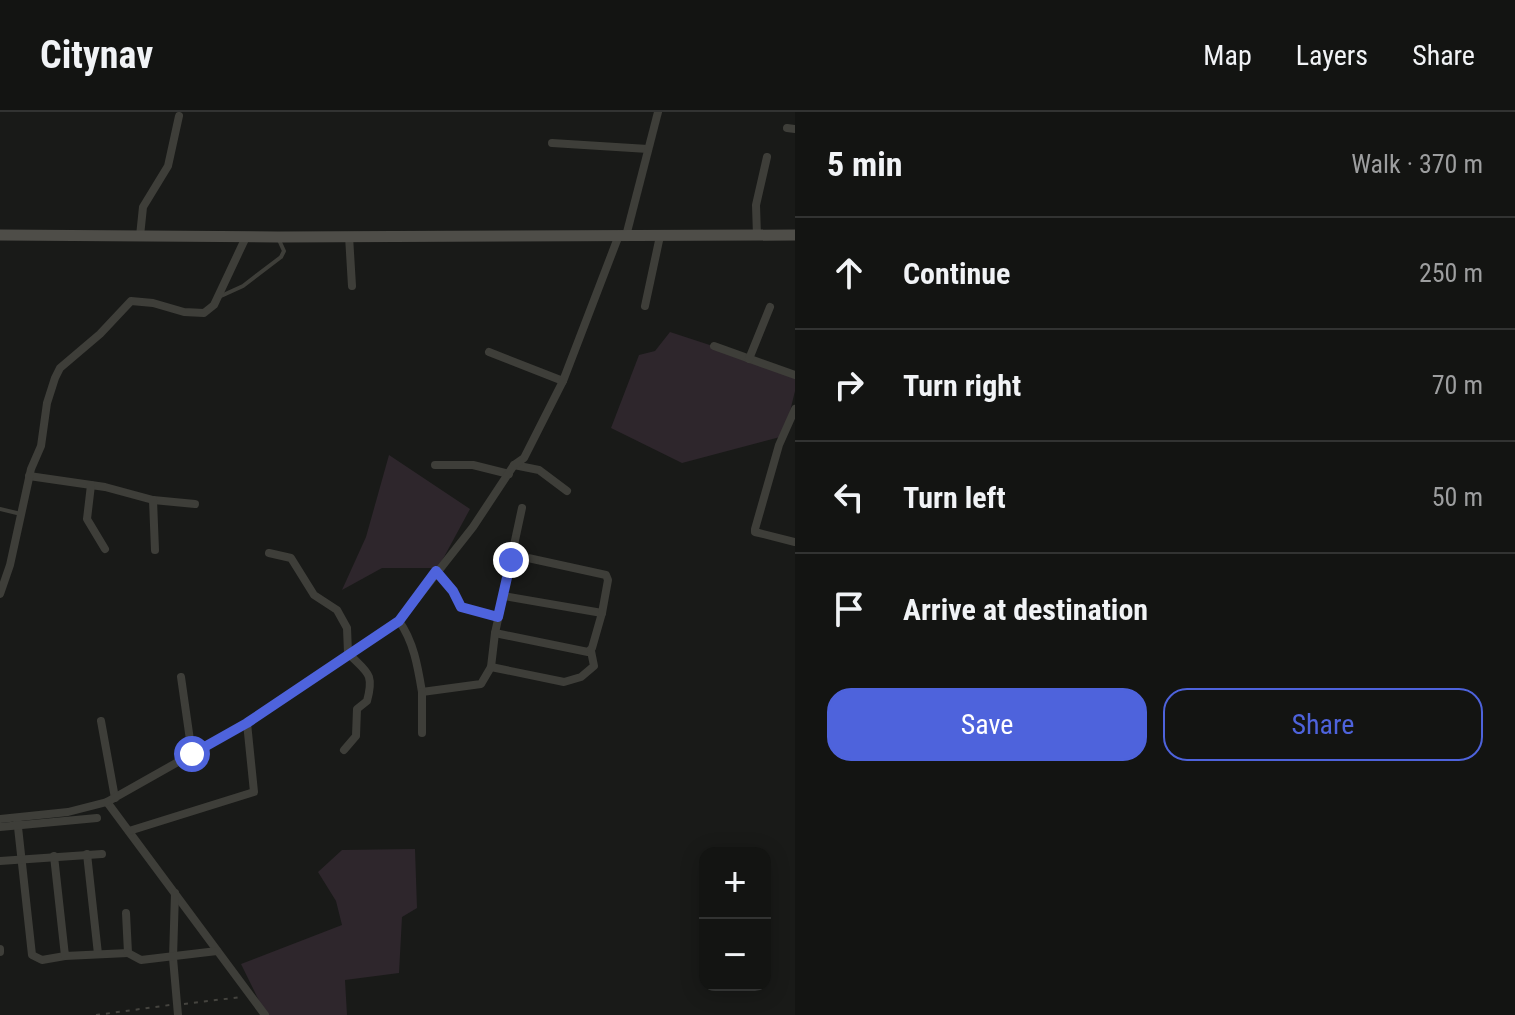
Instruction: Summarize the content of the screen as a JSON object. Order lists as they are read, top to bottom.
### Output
{
  "page": {
    "header": "Citynav",
    "nav": ["Map", "Layers", "Share"],
    "heading": ["5 min", "Walk · 370 m"],
    "list": [
      ["Continue", "250 m"],
      ["Turn right", "70 m"],
      ["Turn left", "50 m"],
      "Arrive at destination"
    ],
    "buttons": ["Save", "Share"],
    "map_buttons": ["+", "−"]
  }
}
